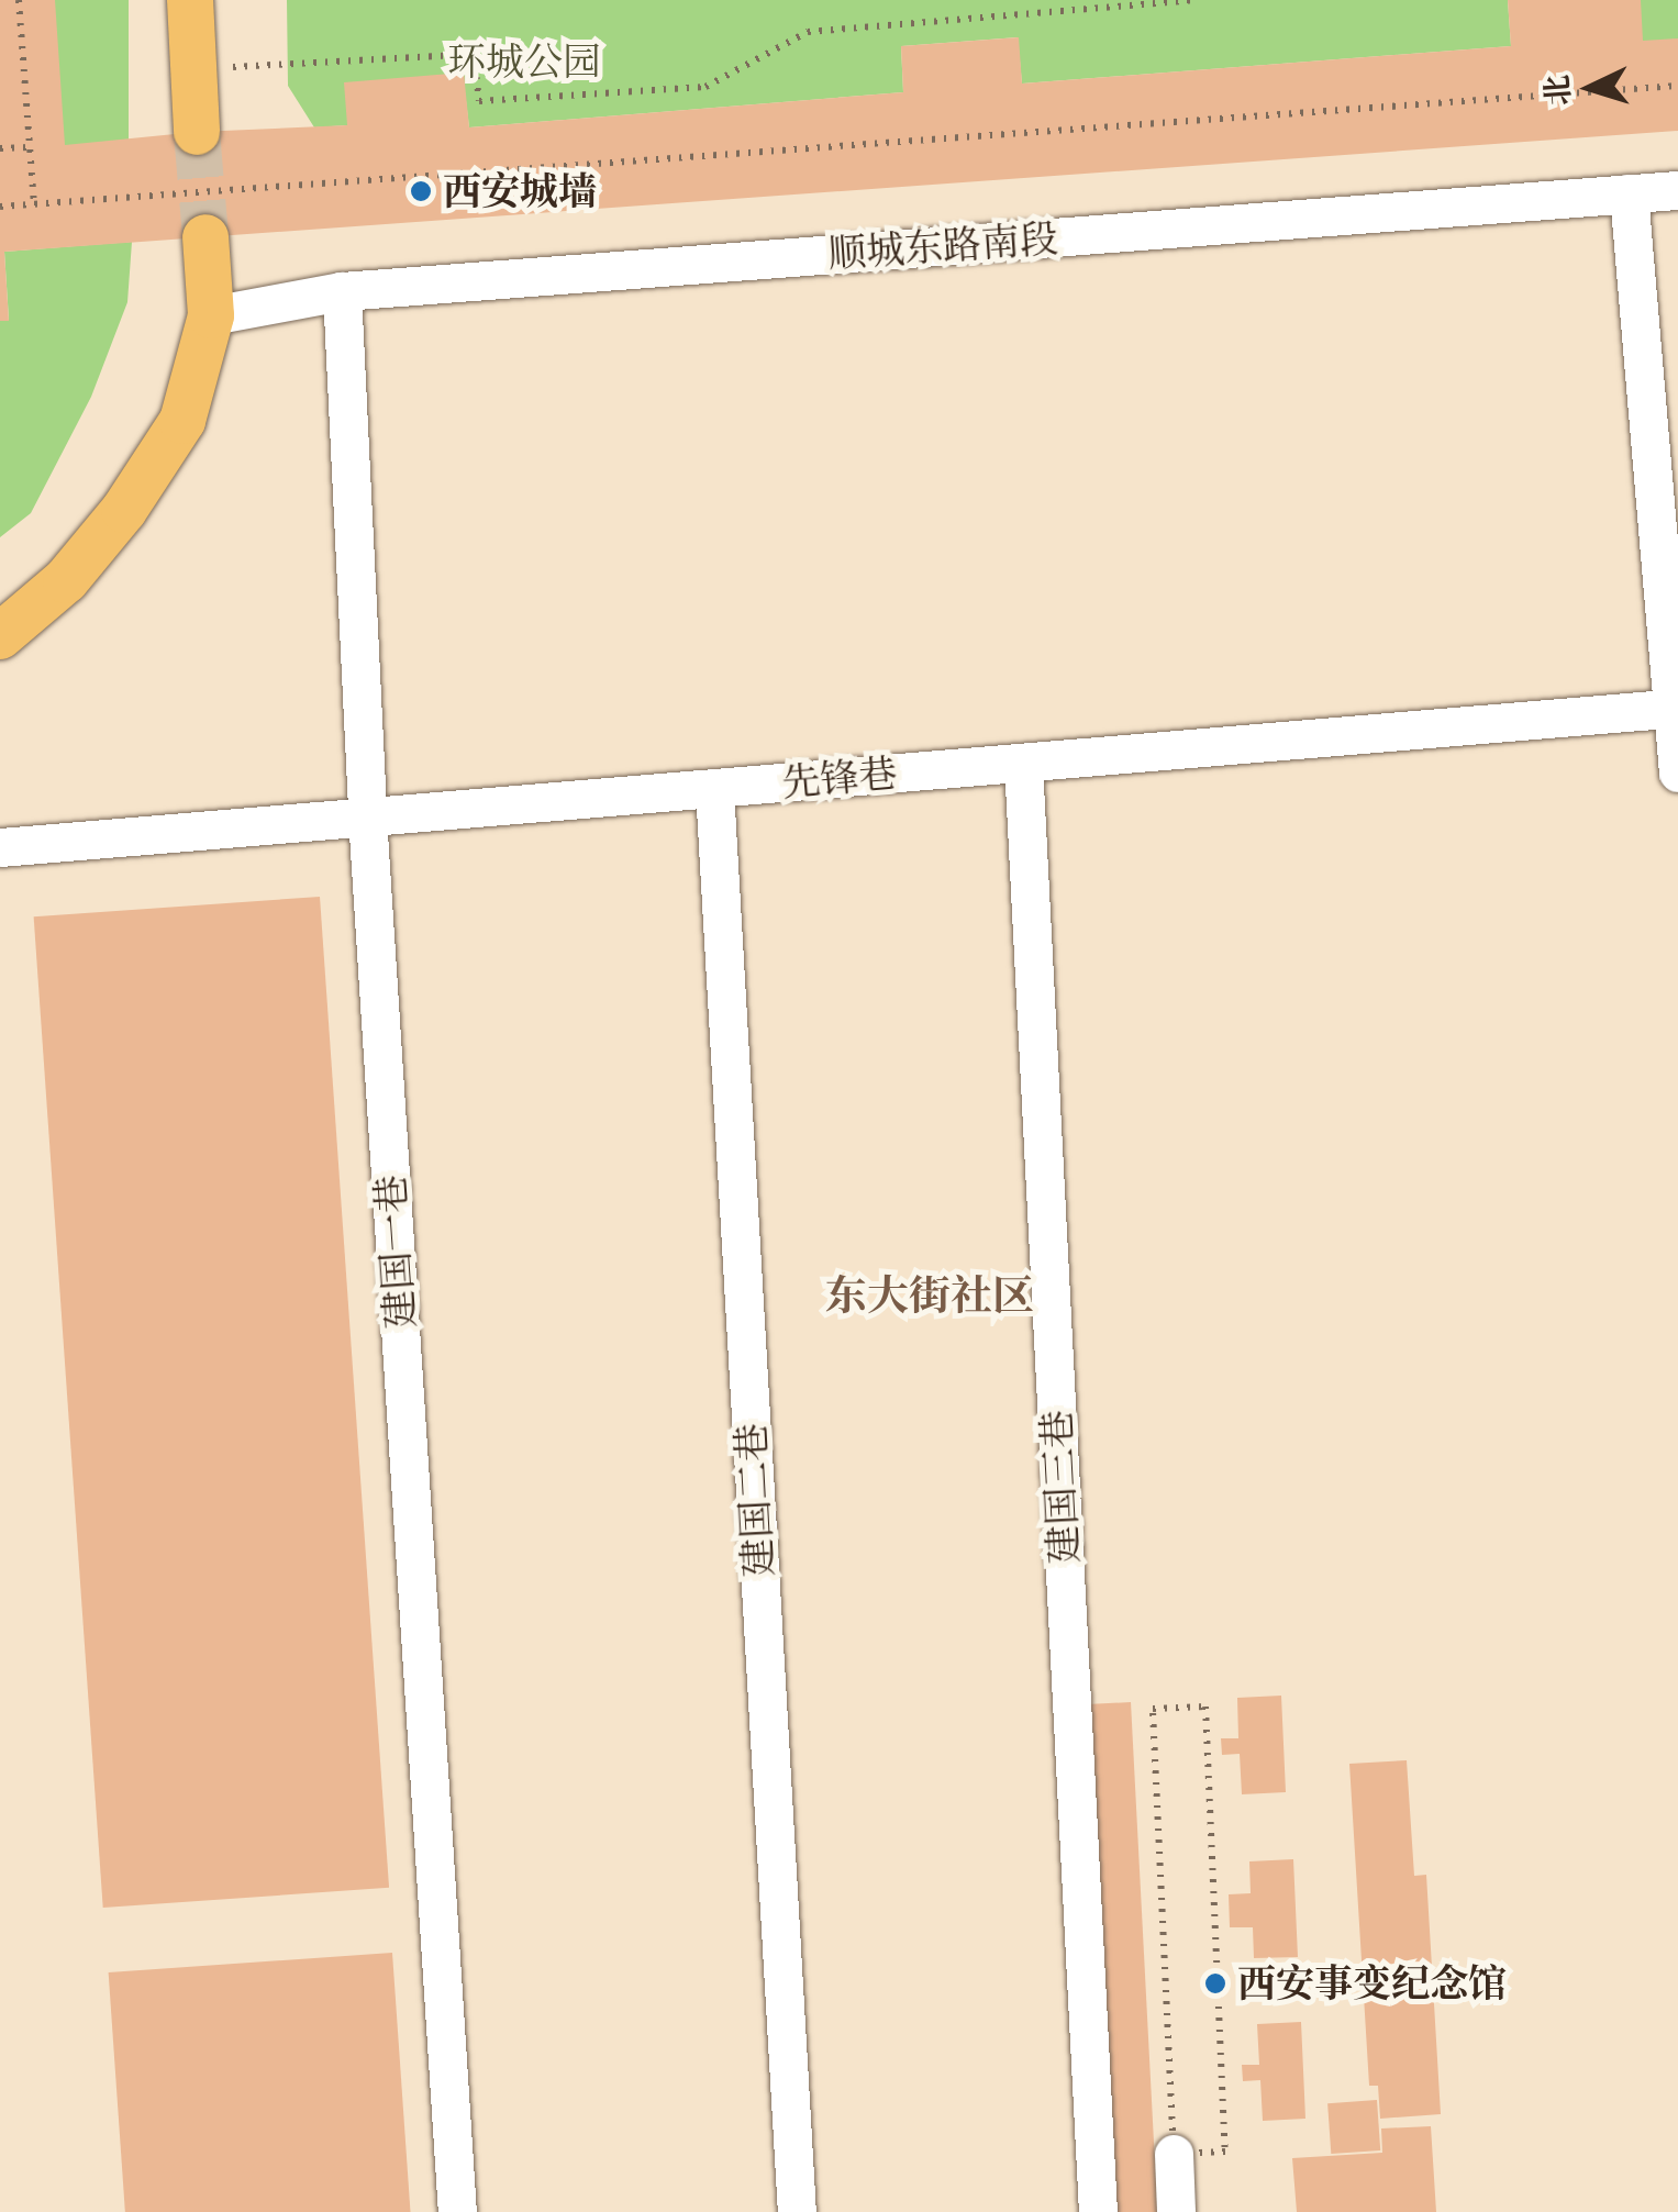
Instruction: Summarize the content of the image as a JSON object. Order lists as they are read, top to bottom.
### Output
{
  "streets": {
    "street": [
      "顺城东路南段",
      "先锋巷",
      "建国一巷",
      "建国三巷",
      "建国二巷"
    ]
  },
  "crossings": [
    ["顺城东路南段", "建国一巷"],
    ["先锋巷", "建国一巷"],
    ["先锋巷", "建国三巷"],
    ["先锋巷", "建国二巷"]
  ],
  "districts": ["东大街社区"],
  "parks": ["环城公园"],
  "places": ["西安城墙", "西安事变纪念馆"],
  "north": "left"
}
